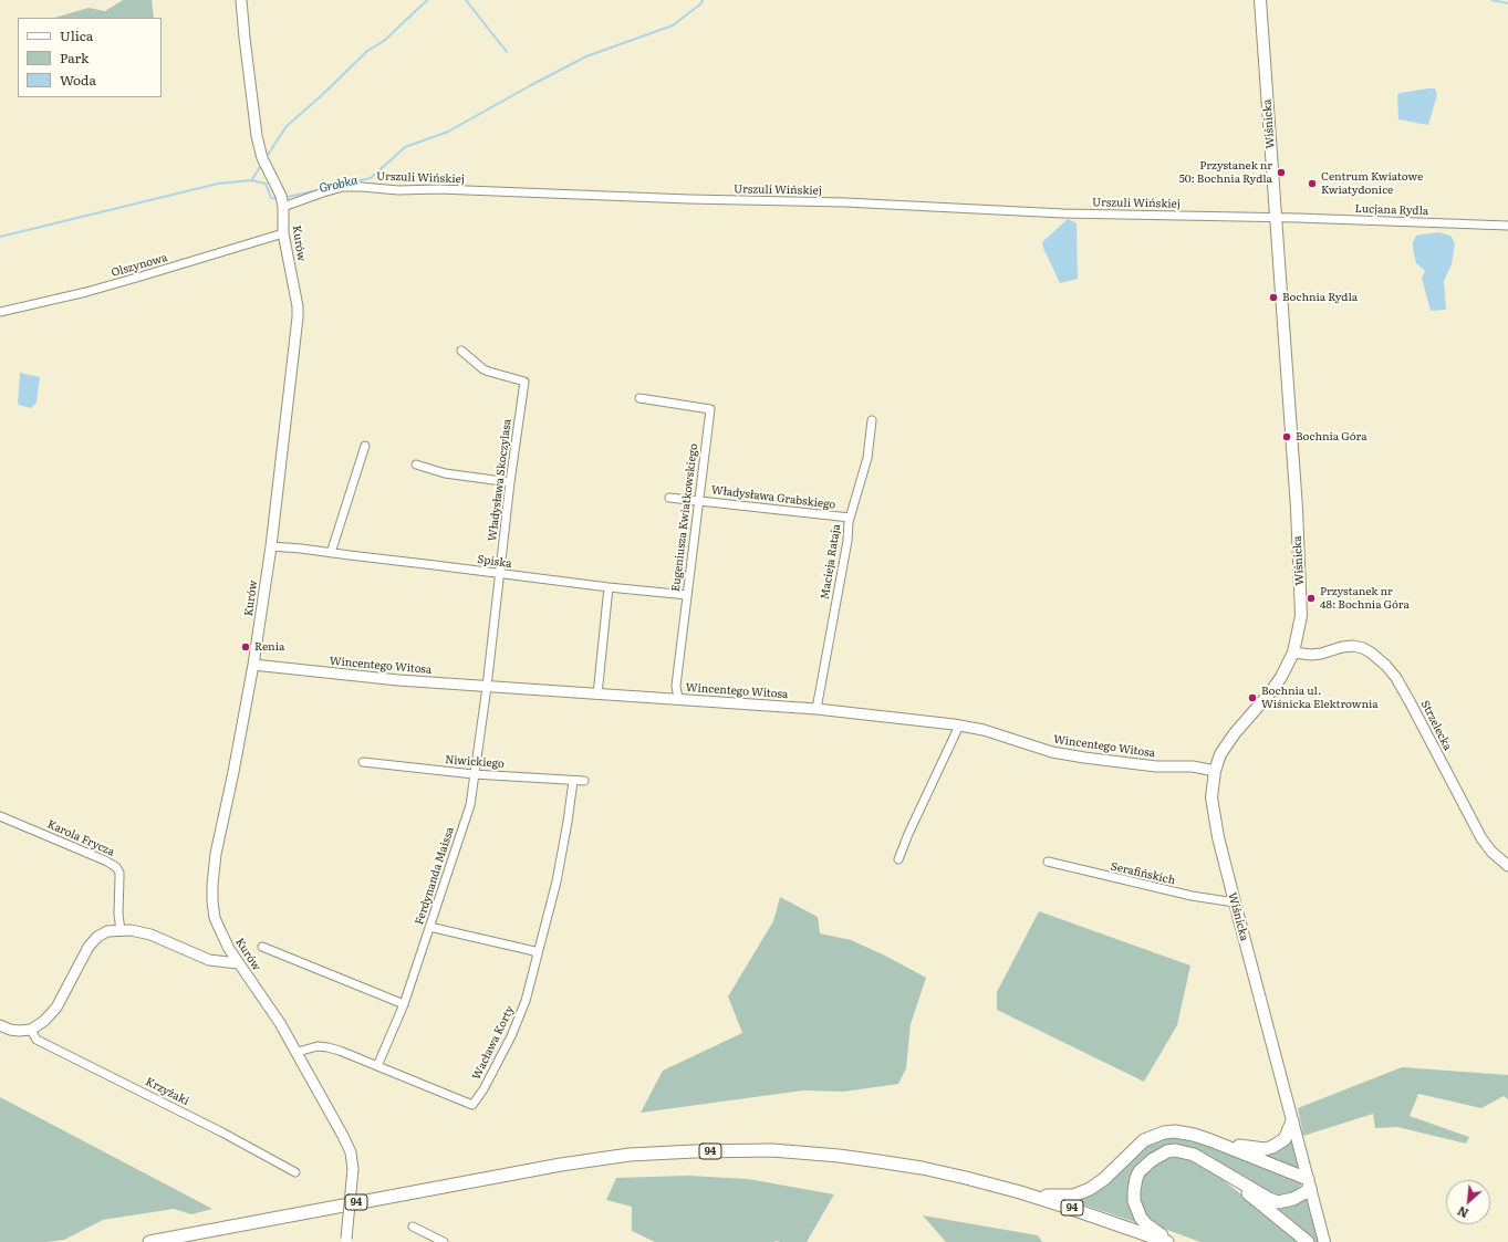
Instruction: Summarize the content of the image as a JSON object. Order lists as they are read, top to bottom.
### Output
{
  "streets": {
    "main road": ["Wiśnicka", "94"],
    "street": [
      "Urszuli Wińskiej",
      "Lucjana Rydla",
      "Kurów",
      "Olszynowa",
      "Władysława Skoczylasa",
      "Władysława Grabskiego",
      "Eugeniusza Kwiatkowskiego",
      "Spiska",
      "Macieja Rataja",
      "Wincentego Witosa",
      "Strzelecka",
      "Niwickiego",
      "Karola Frycza",
      "Serafińskich",
      "Ferdynanda Maissa",
      "Wacława Korty",
      "Krzyżaki"
    ]
  },
  "crossings": [
    ["Wiśnicka", "Urszuli Wińskiej"],
    ["Wiśnicka", "Lucjana Rydla"],
    ["Wiśnicka", "Wincentego Witosa"],
    ["Wiśnicka", "Strzelecka"],
    ["Wiśnicka", "Serafińskich"],
    ["Urszuli Wińskiej", "Lucjana Rydla"],
    ["Urszuli Wińskiej", "Kurów"],
    ["Kurów", "Olszynowa"],
    ["Kurów", "Spiska"],
    ["Kurów", "Wincentego Witosa"],
    ["Kurów", "Wacława Korty"],
    ["Władysława Skoczylasa", "Spiska"],
    ["Władysława Skoczylasa", "Wincentego Witosa"],
    ["Władysława Skoczylasa", "Ferdynanda Maissa"],
    ["Władysława Grabskiego", "Eugeniusza Kwiatkowskiego"],
    ["Władysława Grabskiego", "Macieja Rataja"],
    ["Eugeniusza Kwiatkowskiego", "Spiska"],
    ["Eugeniusza Kwiatkowskiego", "Wincentego Witosa"],
    ["Macieja Rataja", "Wincentego Witosa"],
    ["Wincentego Witosa", "Ferdynanda Maissa"],
    ["Niwickiego", "Ferdynanda Maissa"],
    ["Niwickiego", "Wacława Korty"],
    ["Ferdynanda Maissa", "Wacława Korty"]
  ],
  "water": ["Grobka"],
  "places": [
    "Przystanek nr 50: Bochnia Rydla",
    "Centrum Kwiatowe Kwiatydonice",
    "Bochnia Rydla",
    "Bochnia Góra",
    "Przystanek nr 48: Bochnia Góra",
    "Renia",
    "Bochnia ul. Wiśnicka Elektrownia"
  ],
  "legend": ["Ulica", "Park", "Woda"],
  "north": "bottom left"
}
